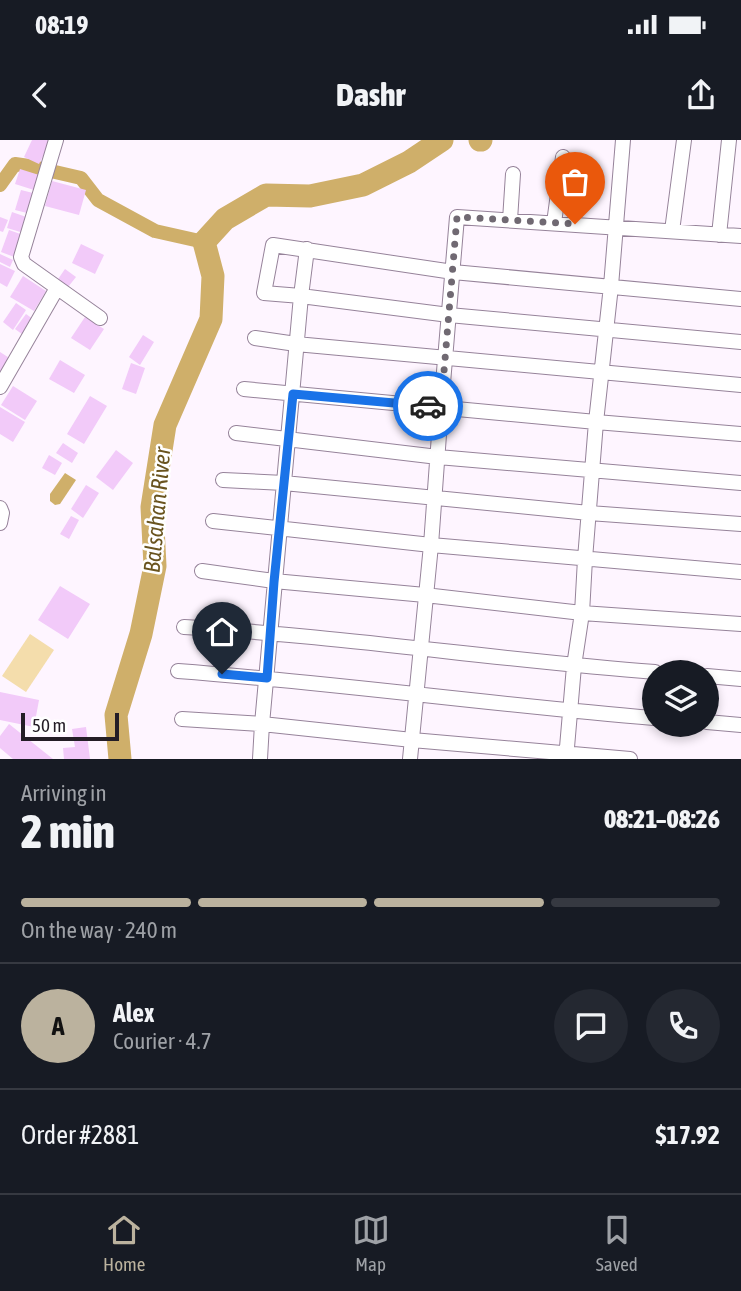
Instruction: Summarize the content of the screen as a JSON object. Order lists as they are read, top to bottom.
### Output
{
  "water": ["Balsahan River"],
  "scale_bar": "50 m",
  "page": {
    "status": "08:19",
    "header": "Dashr",
    "scale": "50 m",
    "heading": ["2 min", "Arriving in", "08:21–08:26"],
    "panel": [
      "Alex",
      "Courier · 4.7",
      "Order #2881",
      "$17.92"
    ],
    "bar": "On the way · 240 m",
    "round": "A",
    "tabs": ["Home", "Map", "Saved"]
  }
}
